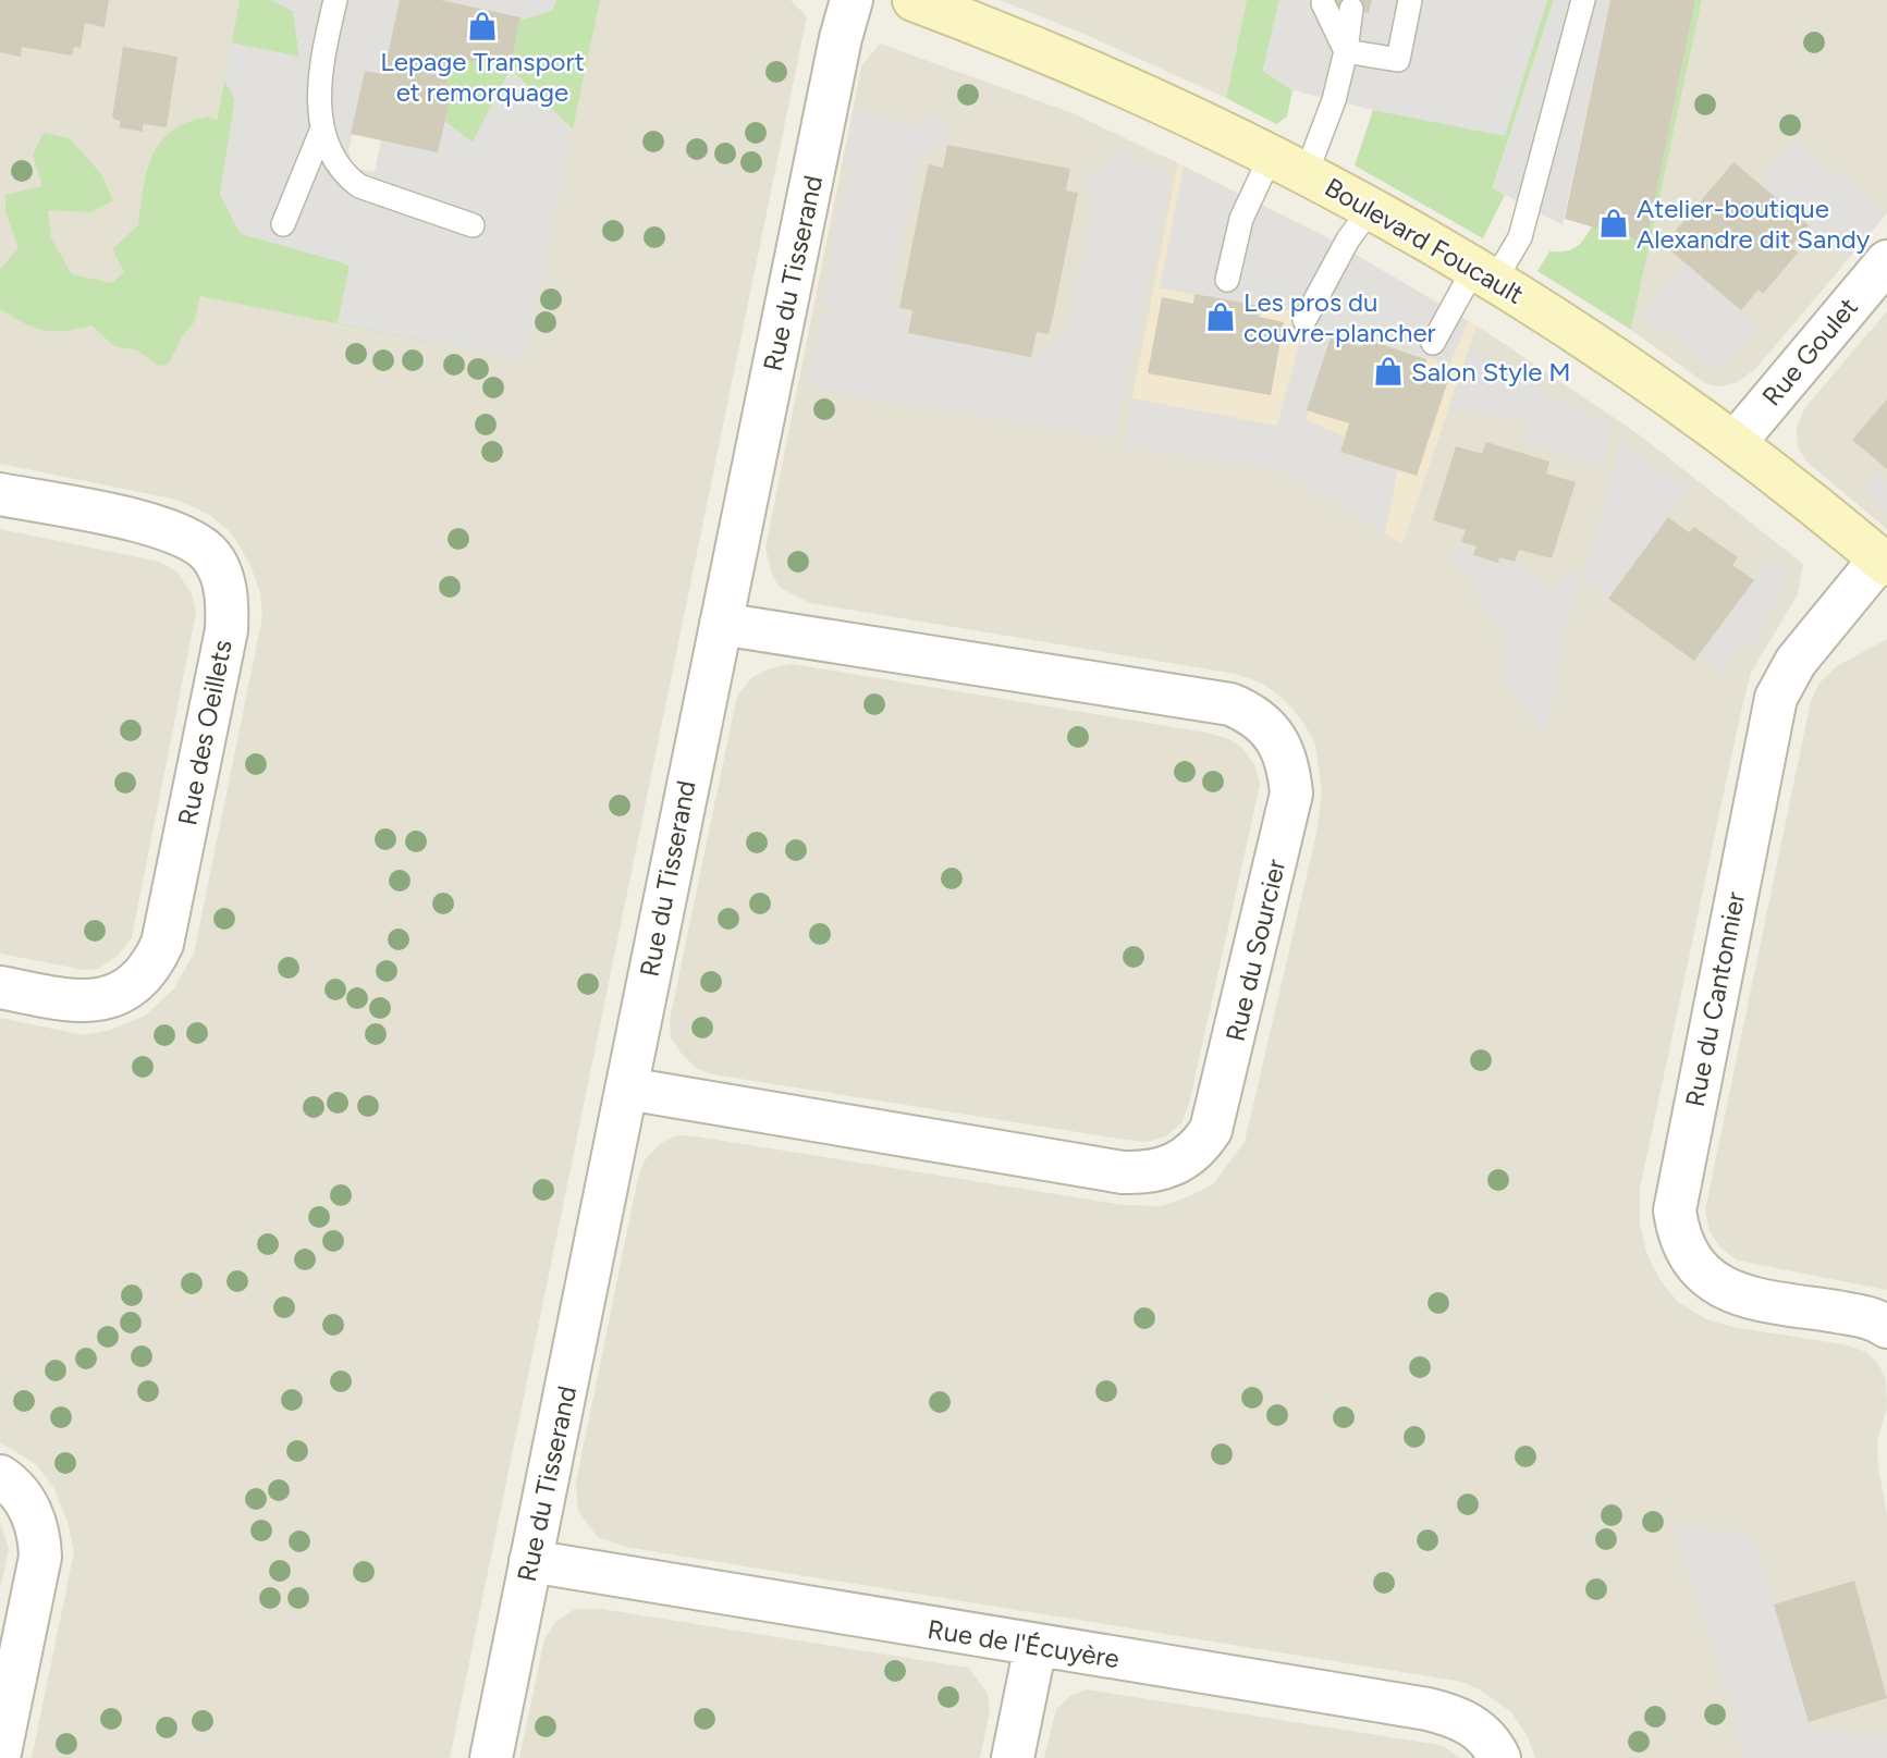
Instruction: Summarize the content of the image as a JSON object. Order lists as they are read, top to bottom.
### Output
{
  "streets": {
    "street": [
      "Boulevard Foucault",
      "Rue du Tisserand",
      "Rue Goulet",
      "Rue des Oeillets",
      "Rue du Sourcier",
      "Rue du Cantonnier",
      "Rue de l'Écuyère"
    ]
  },
  "crossings": [
    ["Boulevard Foucault", "Rue Goulet"],
    ["Boulevard Foucault", "Rue du Cantonnier"],
    ["Rue du Tisserand", "Rue du Sourcier"],
    ["Rue du Tisserand", "Rue de l'Écuyère"]
  ],
  "places": {
    "shop": [
      "Lepage Transport et remorquage",
      "Atelier-boutique Alexandre dit Sandy",
      "Les pros du couvre-plancher",
      "Salon Style M"
    ]
  }
}
